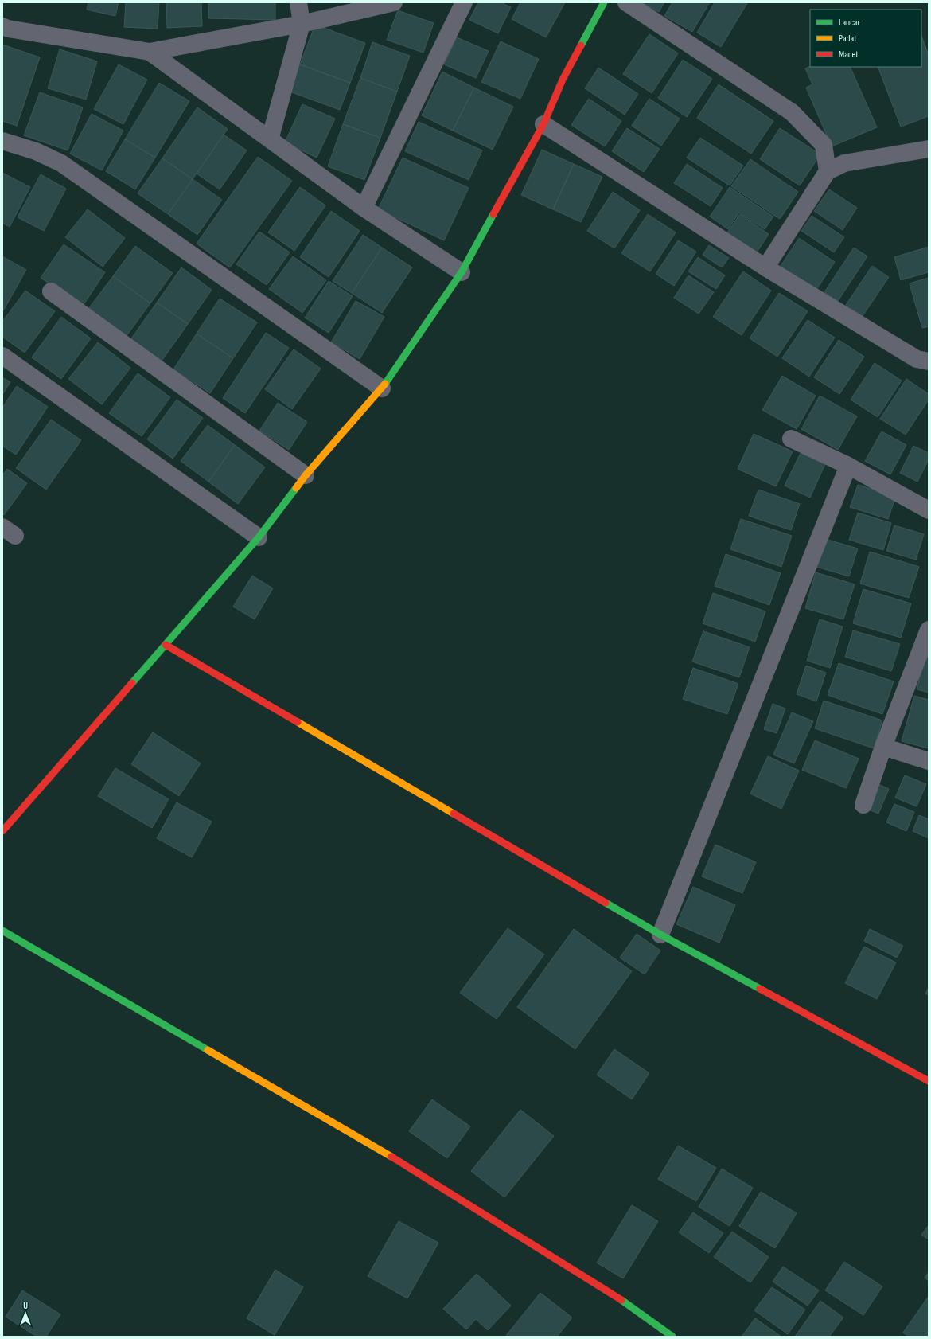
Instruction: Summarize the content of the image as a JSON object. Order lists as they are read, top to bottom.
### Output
{
  "legend": ["Lancar", "Padat", "Macet"],
  "north": "top"
}
